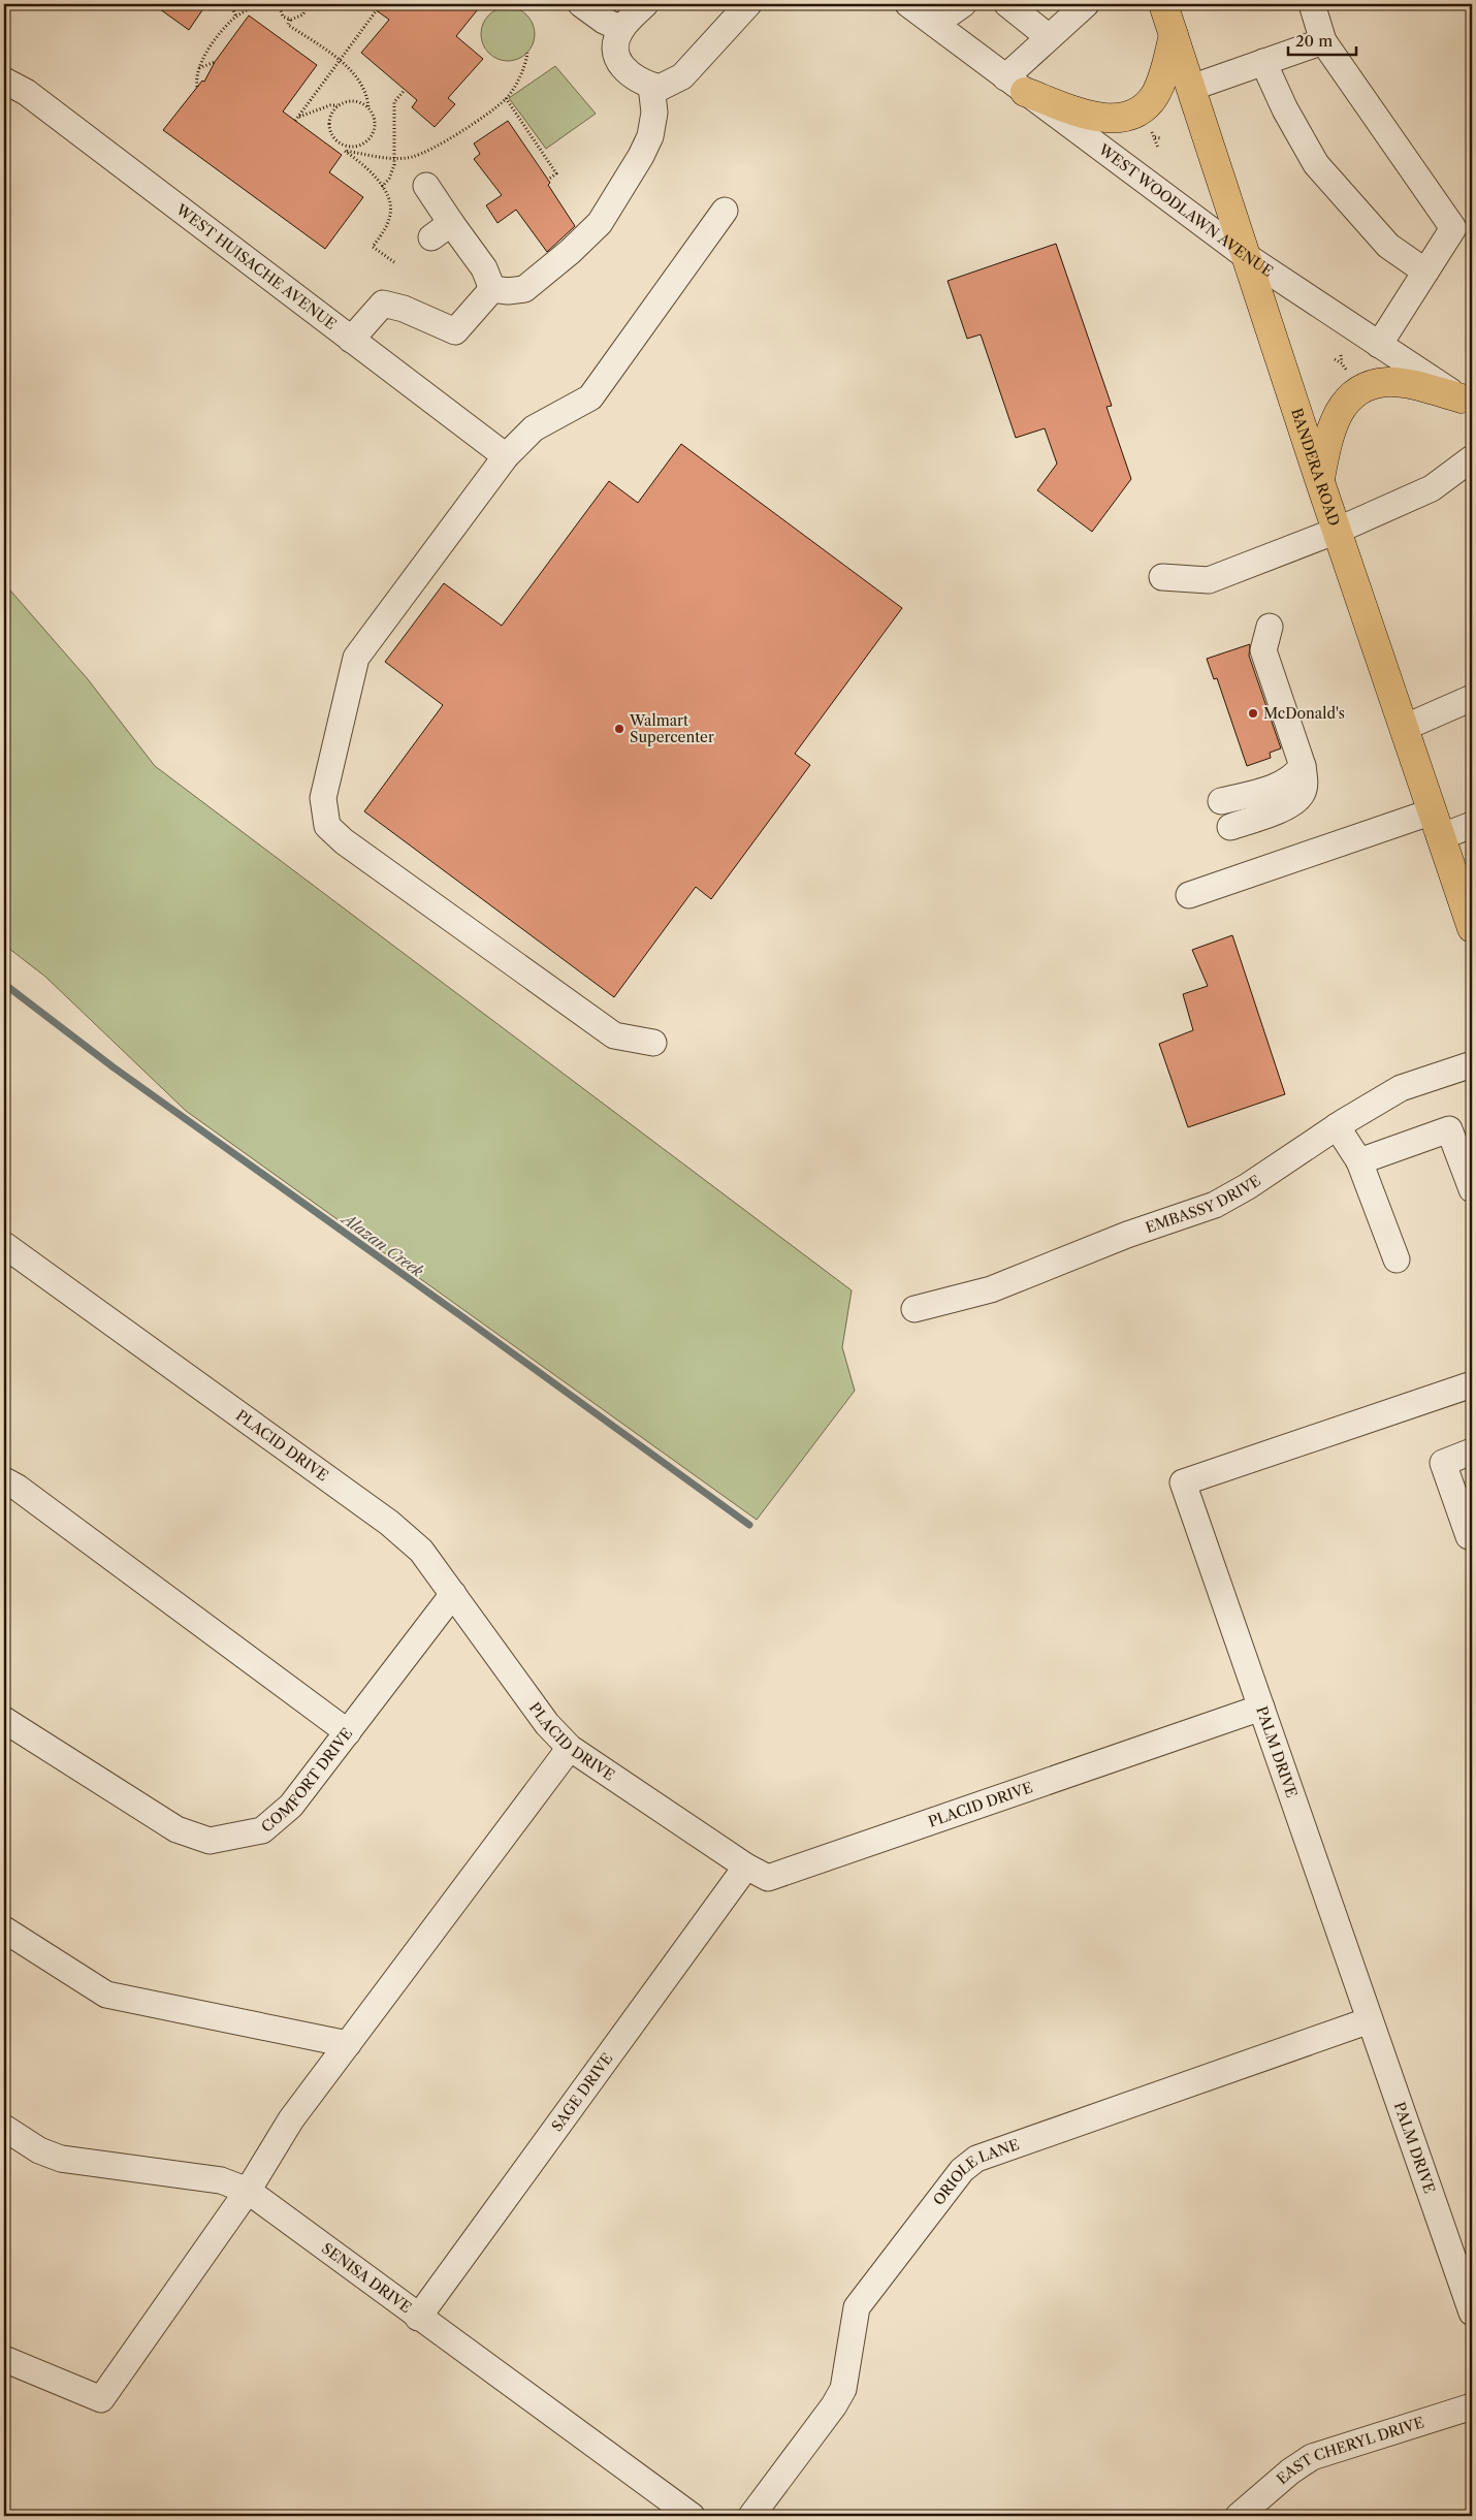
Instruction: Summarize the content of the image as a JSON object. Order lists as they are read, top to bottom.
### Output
{
  "streets": {
    "main road": ["BANDERA ROAD"],
    "street": [
      "WEST WOODLAWN AVENUE",
      "WEST HUISACHE AVENUE",
      "EMBASSY DRIVE",
      "PLACID DRIVE",
      "PALM DRIVE",
      "COMFORT DRIVE",
      "SAGE DRIVE",
      "ORIOLE LANE",
      "SENISA DRIVE",
      "EAST CHERYL DRIVE"
    ]
  },
  "crossings": [
    ["WEST WOODLAWN AVENUE", "BANDERA ROAD"],
    ["PLACID DRIVE", "PALM DRIVE"],
    ["PLACID DRIVE", "COMFORT DRIVE"],
    ["PLACID DRIVE", "SAGE DRIVE"],
    ["PALM DRIVE", "ORIOLE LANE"],
    ["SAGE DRIVE", "SENISA DRIVE"]
  ],
  "water": ["Alazan Creek"],
  "places": ["McDonald's", "Walmart Supercenter"],
  "scale_bar": "20 m"
}
